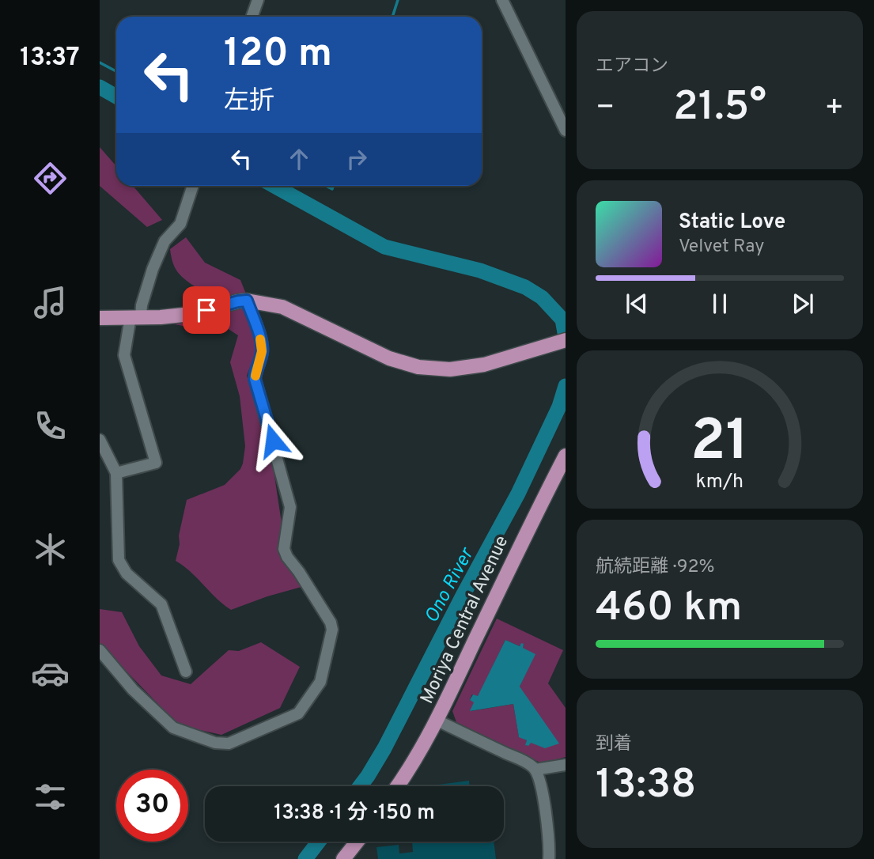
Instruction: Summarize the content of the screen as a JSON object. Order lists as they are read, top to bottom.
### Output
{
  "streets": {
    "main road": ["Moriya Central Avenue"]
  },
  "water": ["Ono River"],
  "page": {
    "tabs": "13:37",
    "tile": [
      "エアコン",
      ["航続距離 · 92%", "460 km"],
      ["到着", "13:38"]
    ],
    "turn": ["120 m", "左折"],
    "heat": ["−", "21.5°", "+"],
    "song": ["Static Love", "Velvet Ray"],
    "limit": "30",
    "trip": "13:38 · 1 分 · 150 m",
    "gauge": ["21", "km/h"]
  }
}
